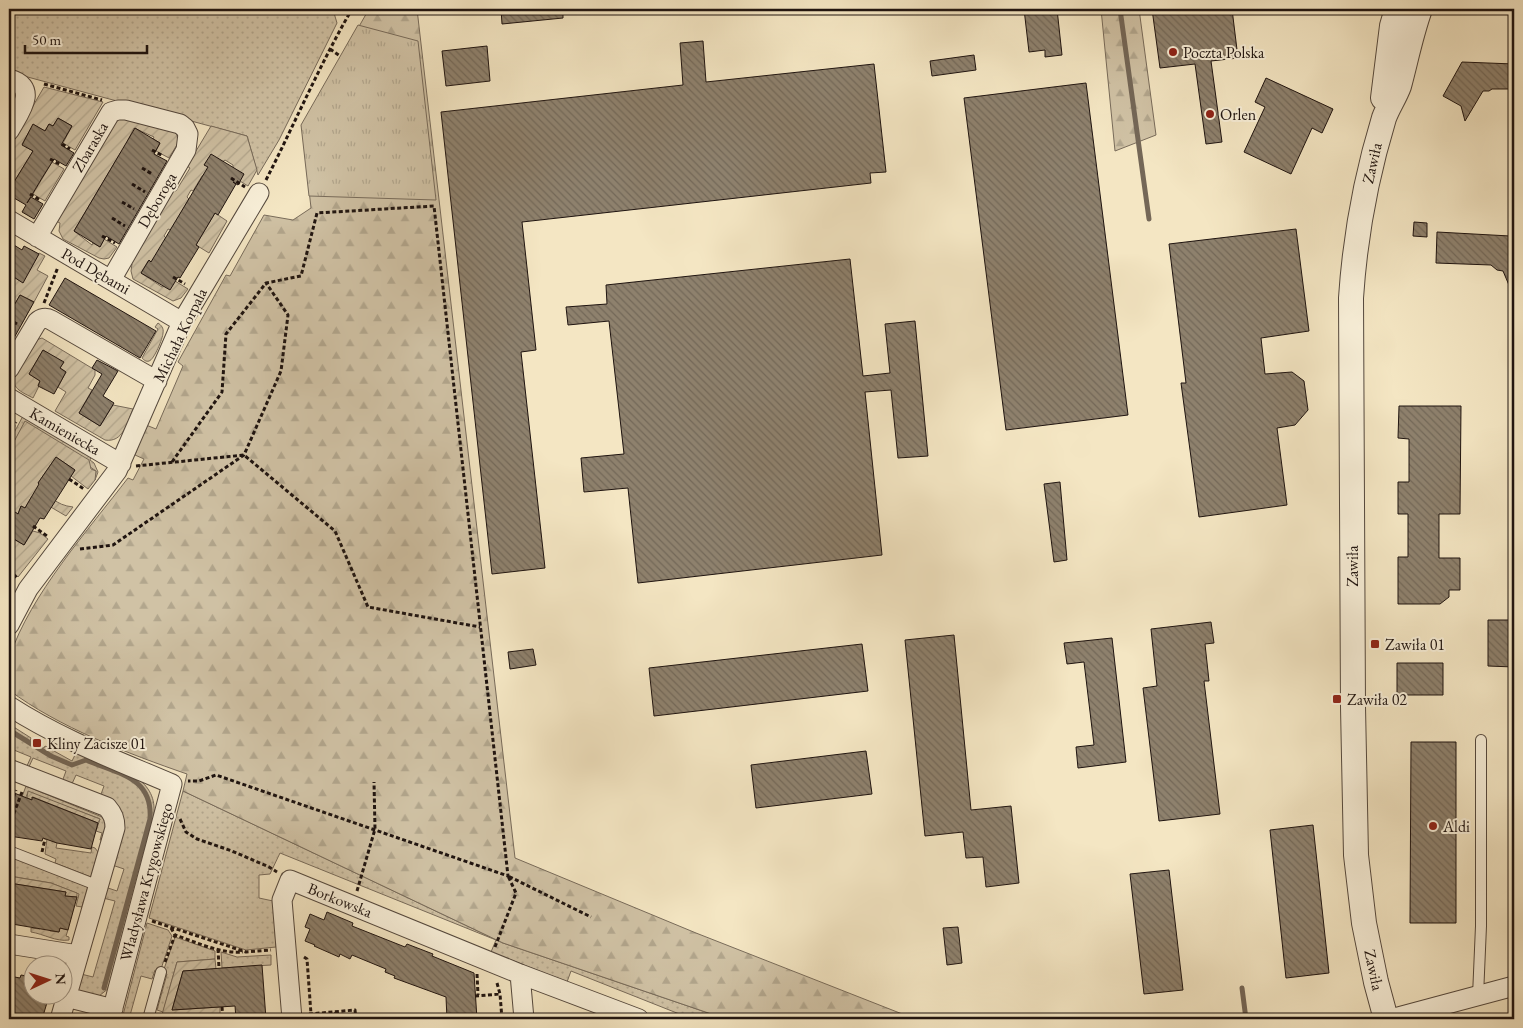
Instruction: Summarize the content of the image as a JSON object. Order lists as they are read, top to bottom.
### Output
{
  "streets": {
    "street": [
      "Zbaraska",
      "Zawiła",
      "Dęboroga",
      "Pod Dębami",
      "Michała Korpala",
      "Kamieniecka",
      "Władysława Krygowskiego",
      "Borkowska"
    ]
  },
  "crossings": [
    ["Zbaraska", "Dęboroga"],
    ["Zbaraska", "Pod Dębami"],
    ["Dęboroga", "Pod Dębami"],
    ["Pod Dębami", "Michała Korpala"],
    ["Michała Korpala", "Kamieniecka"]
  ],
  "places": {
    "other": ["Poczta Polska", "Orlen", "Aldi"],
    "transit": ["Zawiła 01", "Zawiła 02", "Kliny Zacisze 01"]
  },
  "scale_bar": "50 m",
  "north": "right"
}
